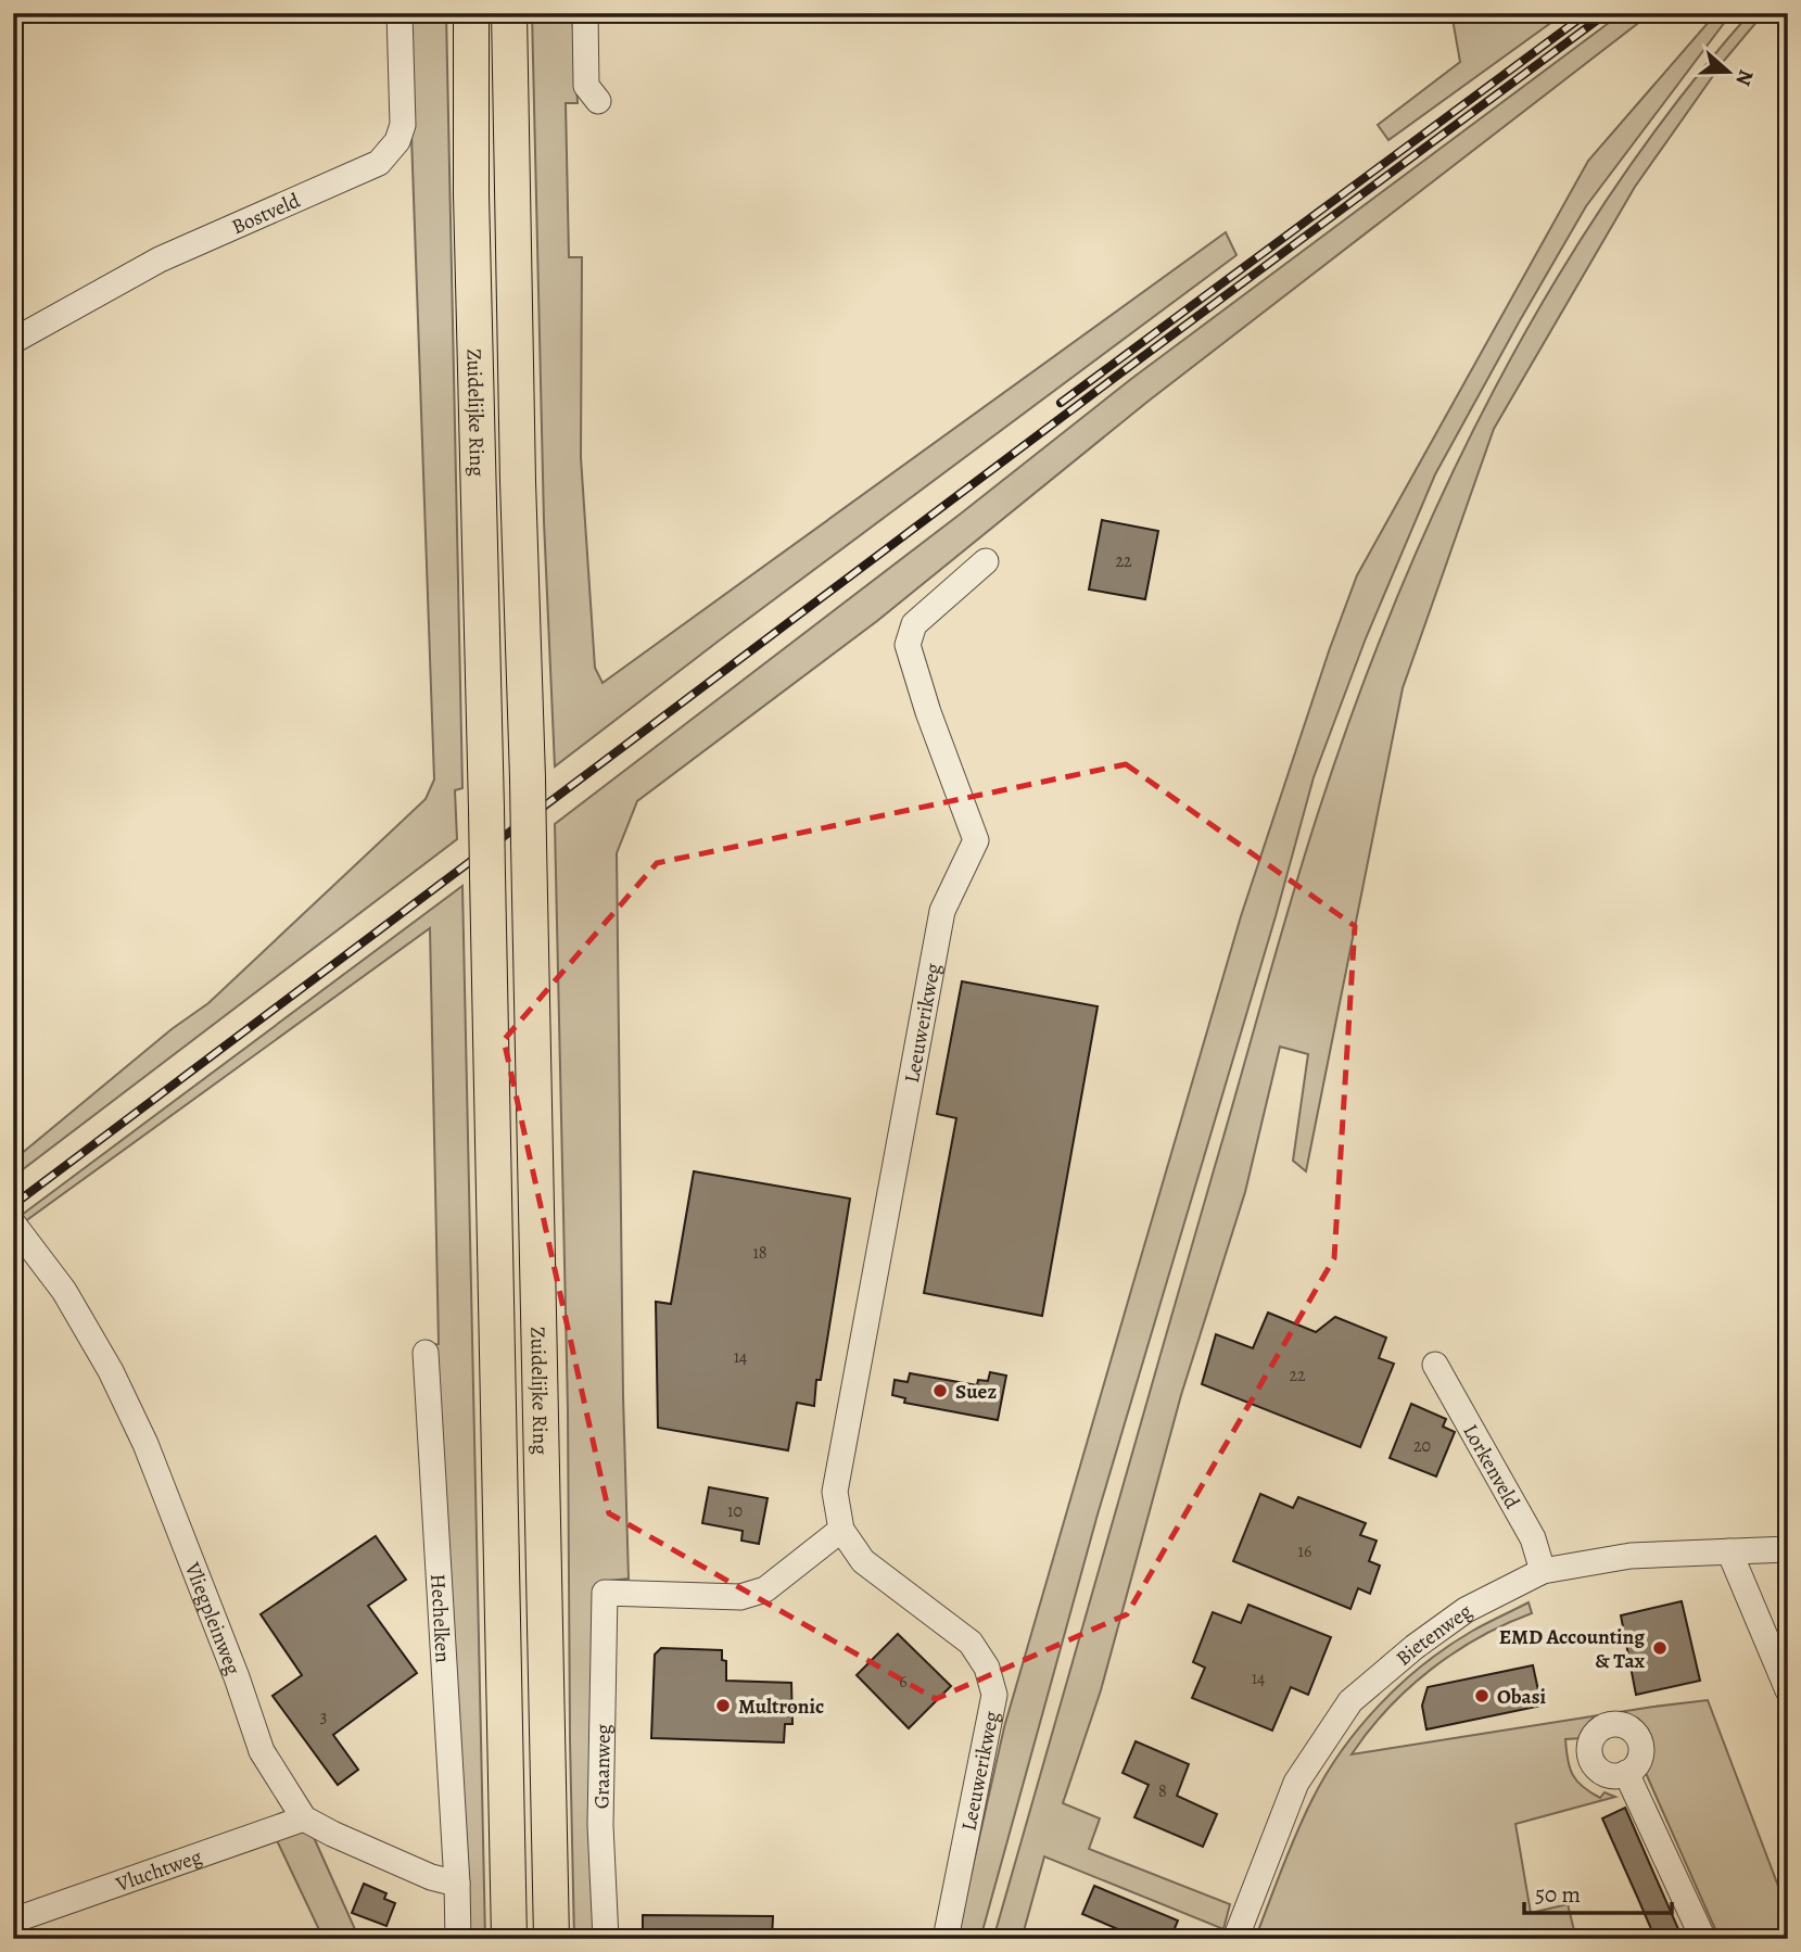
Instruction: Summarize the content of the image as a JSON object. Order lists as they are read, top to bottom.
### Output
{
  "streets": {
    "highway": ["Zuidelijke Ring"],
    "street": [
      "Bostveld",
      "Leeuwerikweg",
      "Lorkenveld",
      "Vliegpleinweg",
      "Hechelken",
      "Bietenweg",
      "Graanweg",
      "Vluchtweg"
    ]
  },
  "crossings": [
    ["Leeuwerikweg", "Graanweg"],
    ["Lorkenveld", "Bietenweg"],
    ["Vliegpleinweg", "Vluchtweg"]
  ],
  "places": [
    "Suez",
    "EMD Accounting & Tax",
    "Obasi",
    "Multronic"
  ],
  "house_numbers": [
    "22",
    "18",
    "14",
    "22",
    "20",
    "10",
    "16",
    "14",
    "6",
    "3",
    "8"
  ],
  "scale_bar": "50 m",
  "north": "right"
}
